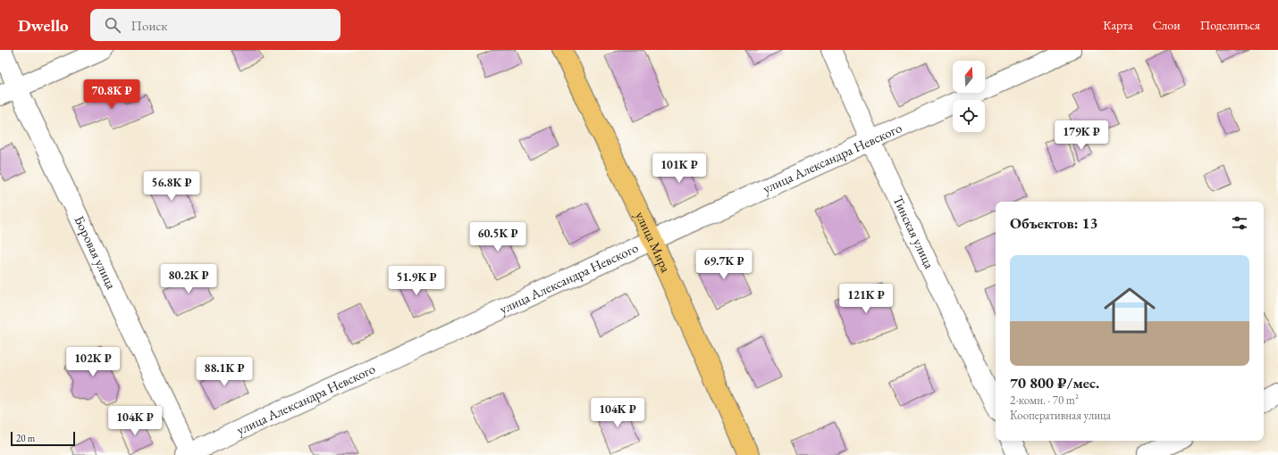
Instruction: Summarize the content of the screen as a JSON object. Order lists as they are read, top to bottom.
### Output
{
  "streets": {
    "main road": ["улица Мира"],
    "street": ["улица Александра Невского", "Тинская улица", "Боровая улица"]
  },
  "crossings": [
    ["улица Александра Невского", "Тинская улица"],
    ["улица Александра Невского", "улица Мира"],
    ["улица Александра Невского", "Боровая улица"]
  ],
  "scale_bar": "20 m",
  "north": "top",
  "page": {
    "header": "Dwello",
    "search": "Поиск",
    "nav": ["Карта", "Слои", "Поделиться"],
    "price": [
      "70.8K ₽",
      "179K ₽",
      "101K ₽",
      "56.8K ₽",
      "60.5K ₽",
      "69.7K ₽",
      "80.2K ₽",
      "51.9K ₽",
      "121K ₽",
      "102K ₽",
      "88.1K ₽",
      "104K ₽",
      "104K ₽"
    ],
    "heading": "Объектов: 13",
    "list": [
      {
        "name": "70 800 ₽/мес.",
        "note": "2-комн. · 70 m² · Кооперативная улица"
      }
    ],
    "scale": "20 m"
  }
}
